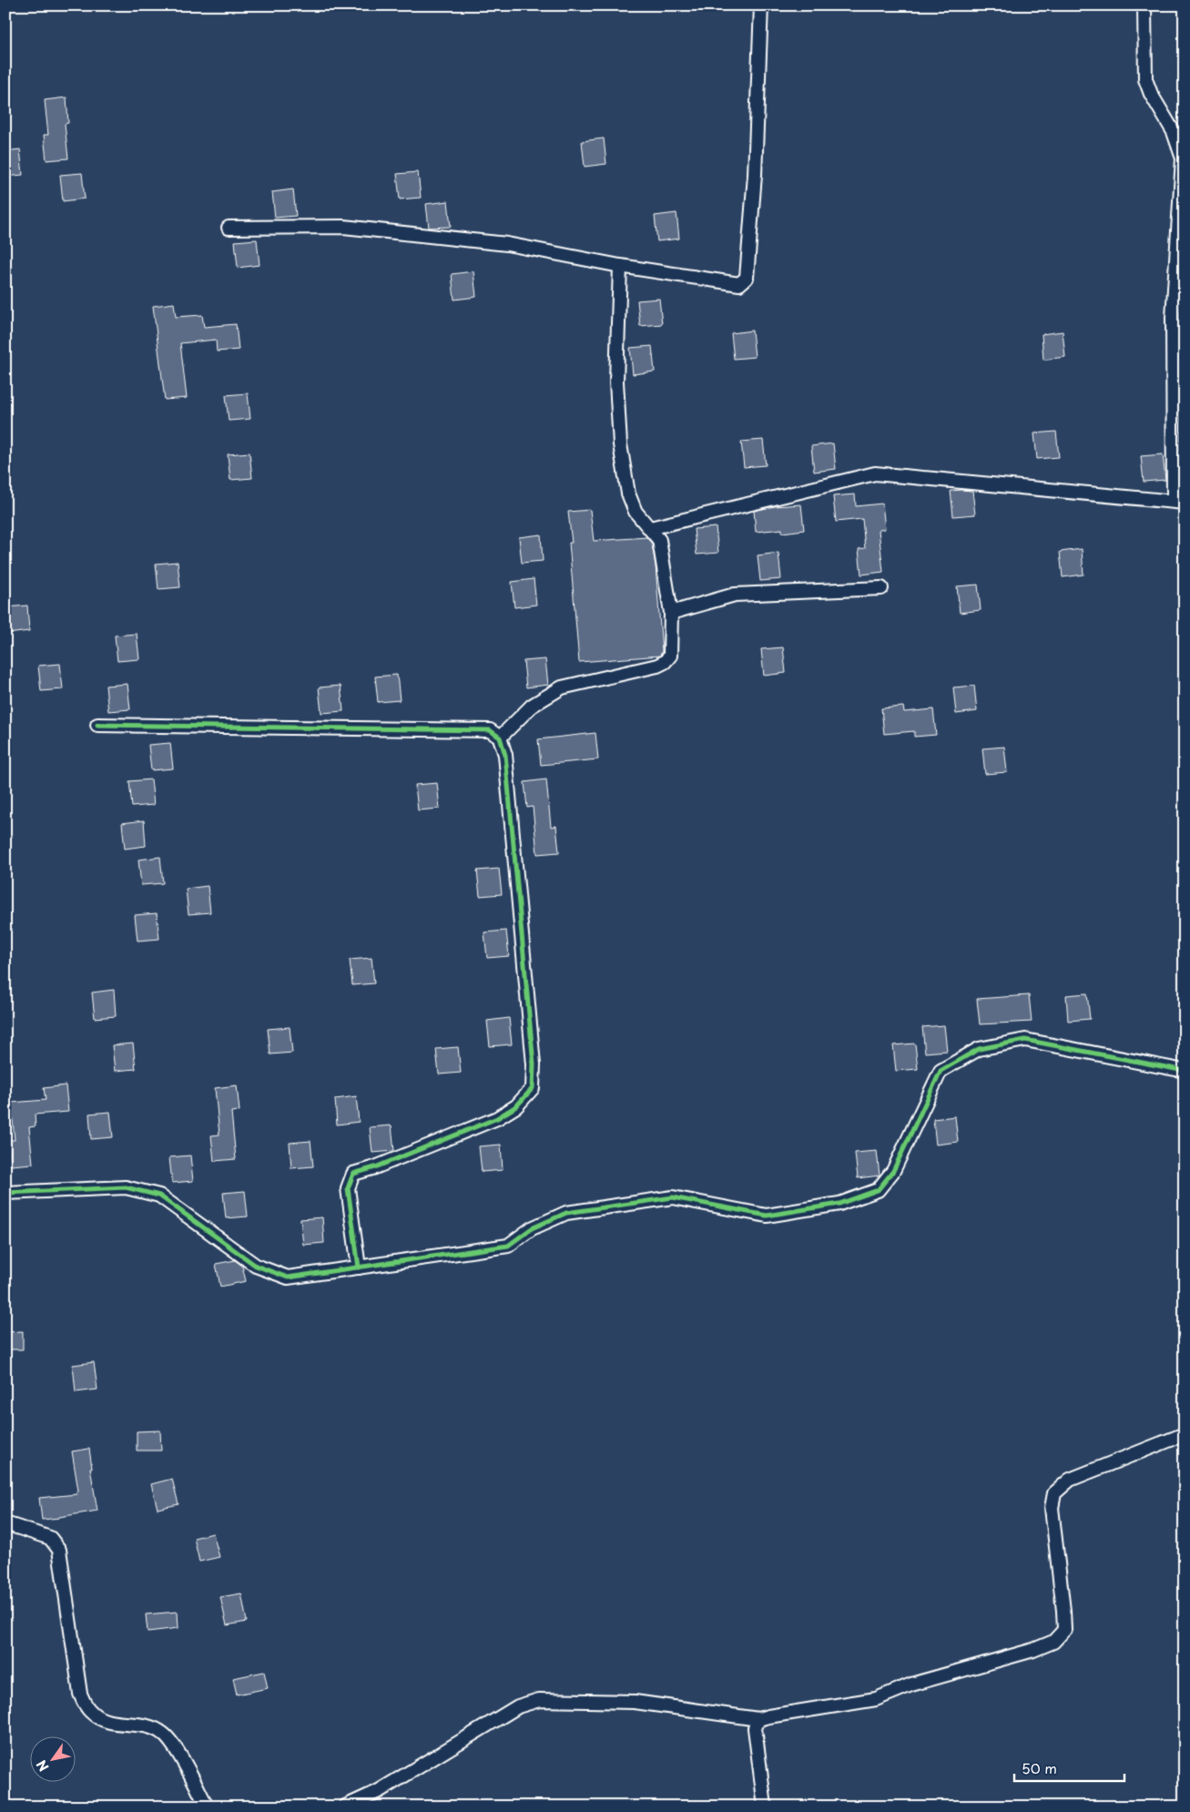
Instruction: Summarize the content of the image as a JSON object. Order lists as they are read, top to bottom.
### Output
{
  "scale_bar": "50 m",
  "north": "bottom left"
}
